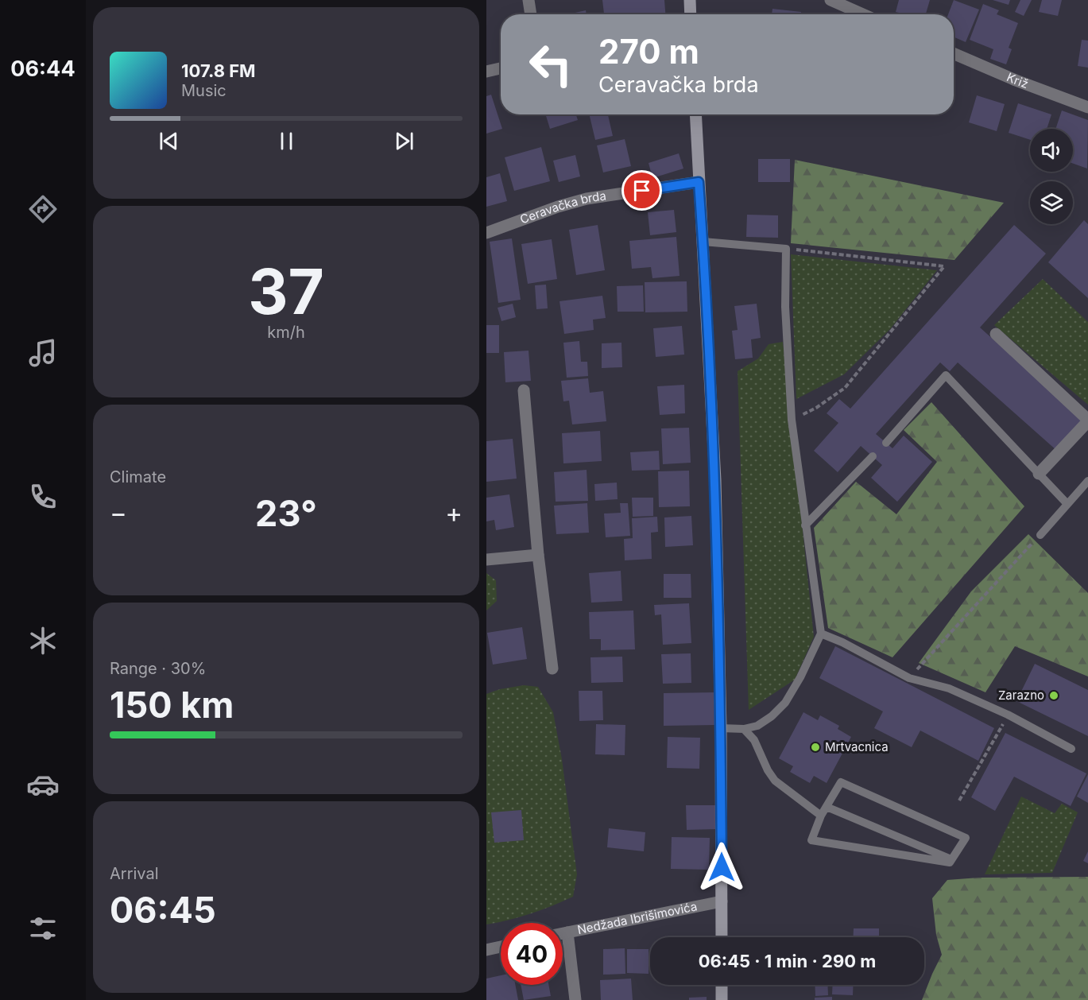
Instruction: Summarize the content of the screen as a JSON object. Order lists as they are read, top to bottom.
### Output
{
  "streets": {
    "street": ["Križ", "Ceravačka brda", "Nedžada Ibrišimovića"]
  },
  "places": ["Zarazno", "Mrtvacnica"],
  "page": {
    "tabs": "06:44",
    "turn": ["270 m", "Ceravačka brda"],
    "song": ["107.8 FM", "Music"],
    "tile": [
      ["37", "km/h"],
      "Climate",
      ["Range · 30%", "150 km"],
      ["Arrival", "06:45"]
    ],
    "heat": ["−", "23°", "+"],
    "limit": "40",
    "trip": "06:45 · 1 min · 290 m"
  }
}
